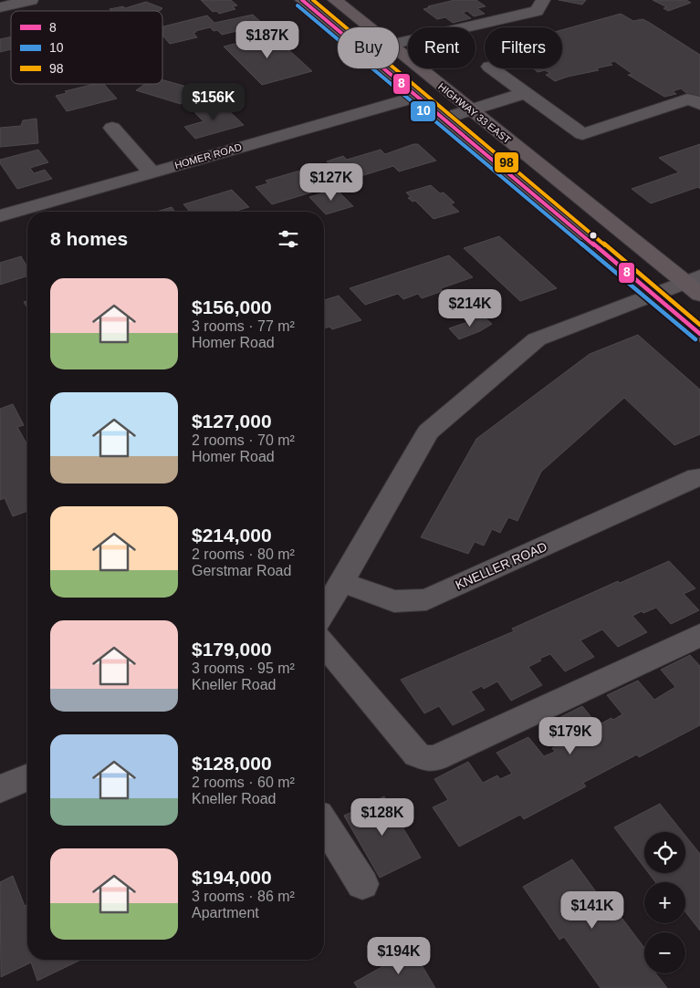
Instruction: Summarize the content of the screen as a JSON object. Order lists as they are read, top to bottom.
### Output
{
  "streets": {
    "main road": ["HIGHWAY 33 EAST"],
    "street": ["HOMER ROAD", "KNELLER ROAD"]
  },
  "lines": ["transit line 8", "transit line 98", "transit line 10"],
  "legend": ["8", "10", "98"],
  "page": {
    "price": [
      "$187K",
      "$156K",
      "$127K",
      "$214K",
      "$179K",
      "$128K",
      "$141K",
      "$194K"
    ],
    "chip": ["Buy", "Rent", "Filters"],
    "heading": "8 homes",
    "list": [
      {
        "name": "$156,000",
        "note": "3 rooms · 77 m² · Homer Road"
      },
      {
        "name": "$127,000",
        "note": "2 rooms · 70 m² · Homer Road"
      },
      {
        "name": "$214,000",
        "note": "2 rooms · 80 m² · Gerstmar Road"
      },
      {
        "name": "$179,000",
        "note": "3 rooms · 95 m² · Kneller Road"
      },
      {
        "name": "$128,000",
        "note": "2 rooms · 60 m² · Kneller Road"
      },
      {
        "name": "$194,000",
        "note": "3 rooms · 86 m² · Apartment"
      }
    ],
    "map_buttons": ["+", "−"]
  }
}
